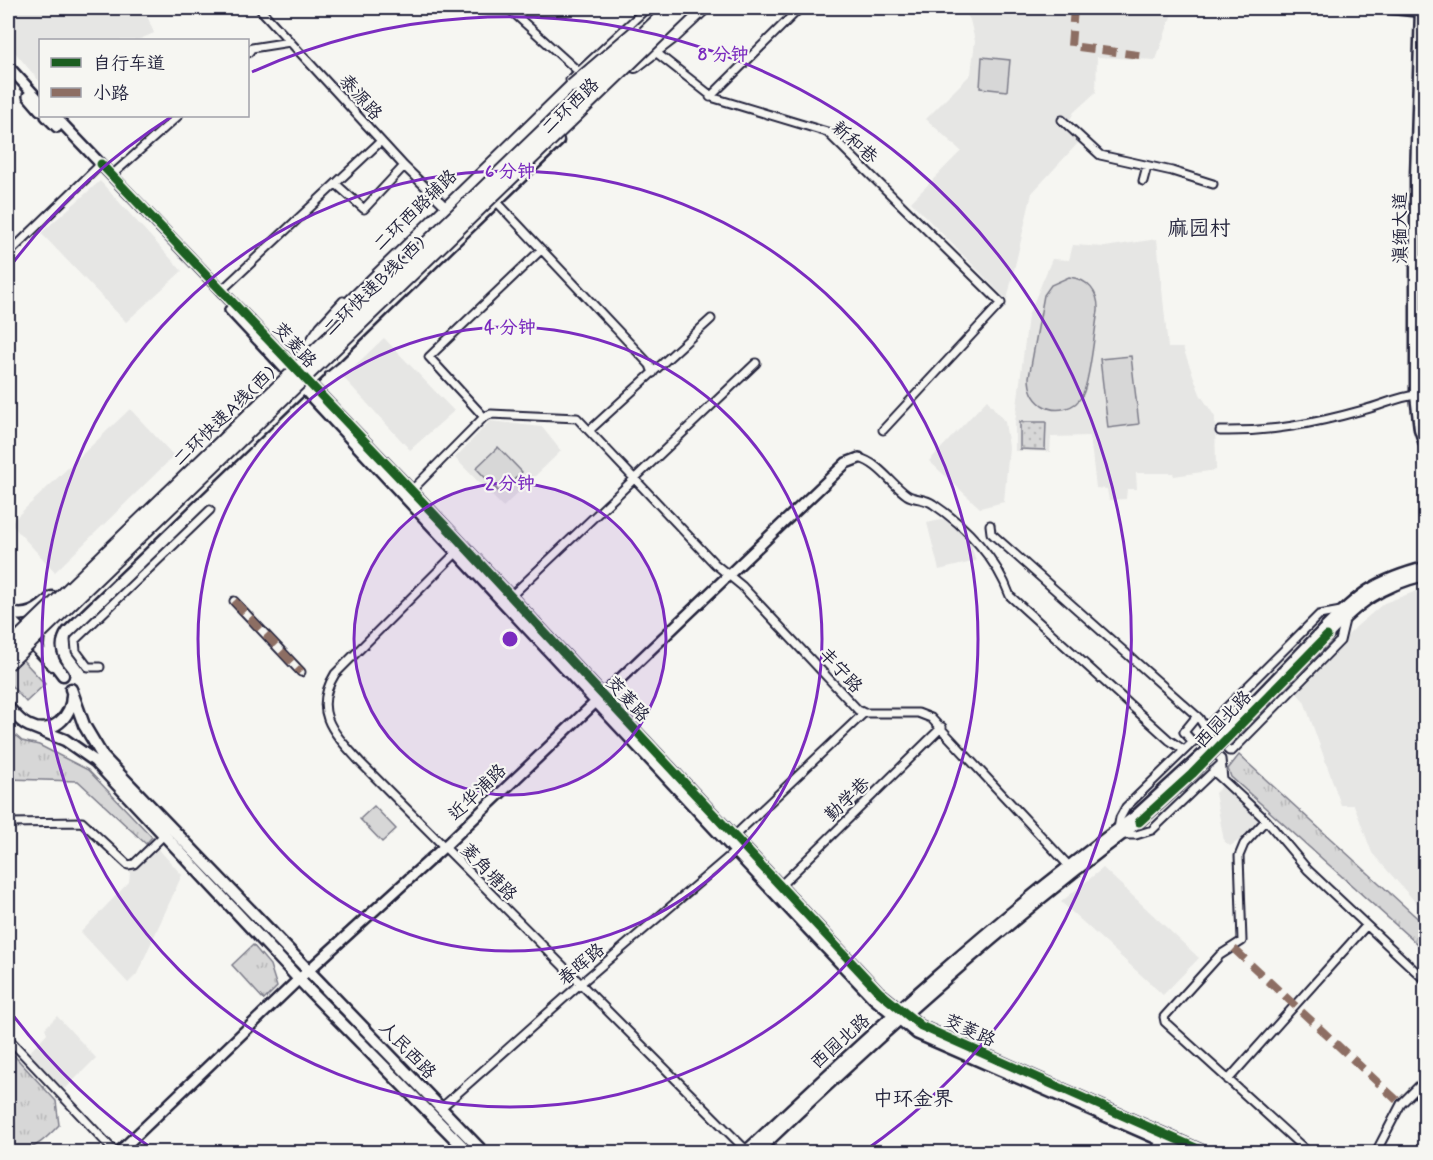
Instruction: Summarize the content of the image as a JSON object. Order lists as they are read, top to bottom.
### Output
{
  "streets": {
    "highway": ["二环快速B线(西)", "二环快速A线(西)"],
    "main road": ["二环西路", "滇缅大道", "人民西路"],
    "street": [
      "泰源路",
      "新和巷",
      "二环西路辅路",
      "茭菱路",
      "丰宁路",
      "西园北路",
      "近华浦路",
      "勤学巷",
      "菱角塘路",
      "春晖路"
    ]
  },
  "crossings": [
    ["泰源路", "二环西路辅路"],
    ["二环西路", "二环西路辅路"],
    ["二环西路", "茭菱路"],
    ["二环西路辅路", "茭菱路"],
    ["茭菱路", "西园北路"],
    ["茭菱路", "近华浦路"],
    ["茭菱路", "勤学巷"],
    ["茭菱路", "菱角塘路"],
    ["茭菱路", "春晖路"],
    ["丰宁路", "西园北路"],
    ["丰宁路", "近华浦路"],
    ["丰宁路", "勤学巷"],
    ["西园北路", "菱角塘路"],
    ["近华浦路", "菱角塘路"],
    ["近华浦路", "人民西路"],
    ["菱角塘路", "春晖路"],
    ["春晖路", "人民西路"]
  ],
  "districts": ["麻园村", "中环金界"],
  "legend": ["自行车道", "小路"],
  "rings": [
    "8 分钟",
    "6 分钟",
    "4 分钟",
    "2 分钟"
  ]
}
